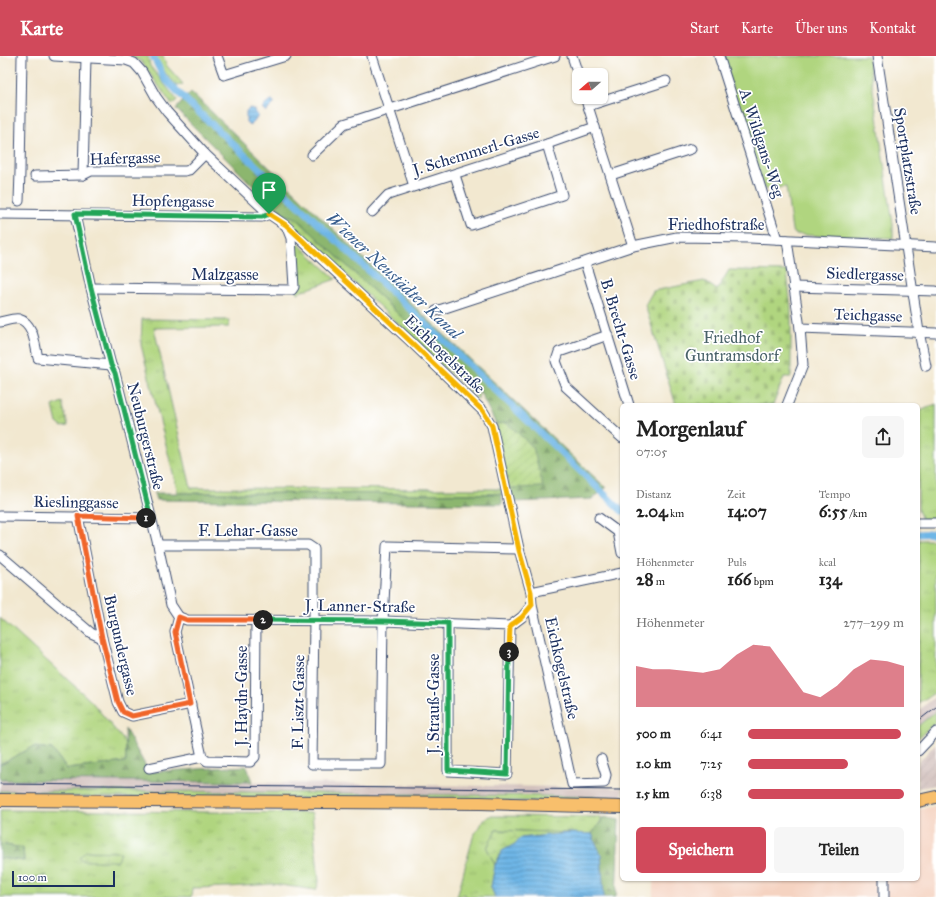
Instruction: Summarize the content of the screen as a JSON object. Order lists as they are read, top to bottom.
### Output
{
  "streets": {
    "street": [
      "A. Wildgans-Weg",
      "J. Schemmerl-Gasse",
      "Hafergasse",
      "Sportplatzstraße",
      "Hopfengasse",
      "Friedhofstraße",
      "Malzgasse",
      "Siedlergasse",
      "Teichgasse",
      "B. Brecht-Gasse",
      "Eichkogelstraße",
      "Neuburgerstraße",
      "Rieslinggasse",
      "F. Lehar-Gasse",
      "J. Lanner-Straße",
      "Burgundergasse",
      "J. Haydn-Gasse",
      "F. Liszt-Gasse",
      "J. Strauß-Gasse"
    ]
  },
  "crossings": [
    ["A. Wildgans-Weg", "Friedhofstraße"],
    ["Hafergasse", "Eichkogelstraße"],
    ["Sportplatzstraße", "Friedhofstraße"],
    ["Sportplatzstraße", "Siedlergasse"],
    ["Sportplatzstraße", "Teichgasse"],
    ["Hopfengasse", "Eichkogelstraße"],
    ["Hopfengasse", "Neuburgerstraße"],
    ["Friedhofstraße", "B. Brecht-Gasse"],
    ["Malzgasse", "Eichkogelstraße"],
    ["Malzgasse", "Neuburgerstraße"],
    ["Neuburgerstraße", "Rieslinggasse"],
    ["Neuburgerstraße", "F. Lehar-Gasse"],
    ["Neuburgerstraße", "J. Lanner-Straße"],
    ["Rieslinggasse", "Burgundergasse"],
    ["F. Lehar-Gasse", "J. Lanner-Straße"],
    ["F. Lehar-Gasse", "F. Liszt-Gasse"],
    ["J. Lanner-Straße", "J. Haydn-Gasse"],
    ["J. Lanner-Straße", "F. Liszt-Gasse"],
    ["J. Lanner-Straße", "J. Strauß-Gasse"]
  ],
  "water": ["Wiener Neustädter Kanal"],
  "parks": ["Friedhof Guntramsdorf"],
  "scale_bar": "100 m",
  "north": "left",
  "page": {
    "header": "Karte",
    "nav": [
      "Start",
      "Karte",
      "Über uns",
      "Kontakt"
    ],
    "heading": ["Morgenlauf", "07:05"],
    "stats": [
      ["Distanz", "2.04 km"],
      ["Zeit", "14:07"],
      ["Tempo", "6:55 /km"],
      ["Höhenmeter", "28 m"],
      ["Puls", "166 bpm"],
      ["kcal", "134"]
    ],
    "pins": ["1", "2", "3"],
    "chart": ["Höhenmeter", "277–299 m"],
    "list": [
      {
        "name": "500 m",
        "note": "6:41"
      },
      {
        "name": "1.0 km",
        "note": "7:25"
      },
      {
        "name": "1.5 km",
        "note": "6:38"
      }
    ],
    "buttons": ["Speichern", "Teilen"],
    "scale": "100 m"
  }
}
